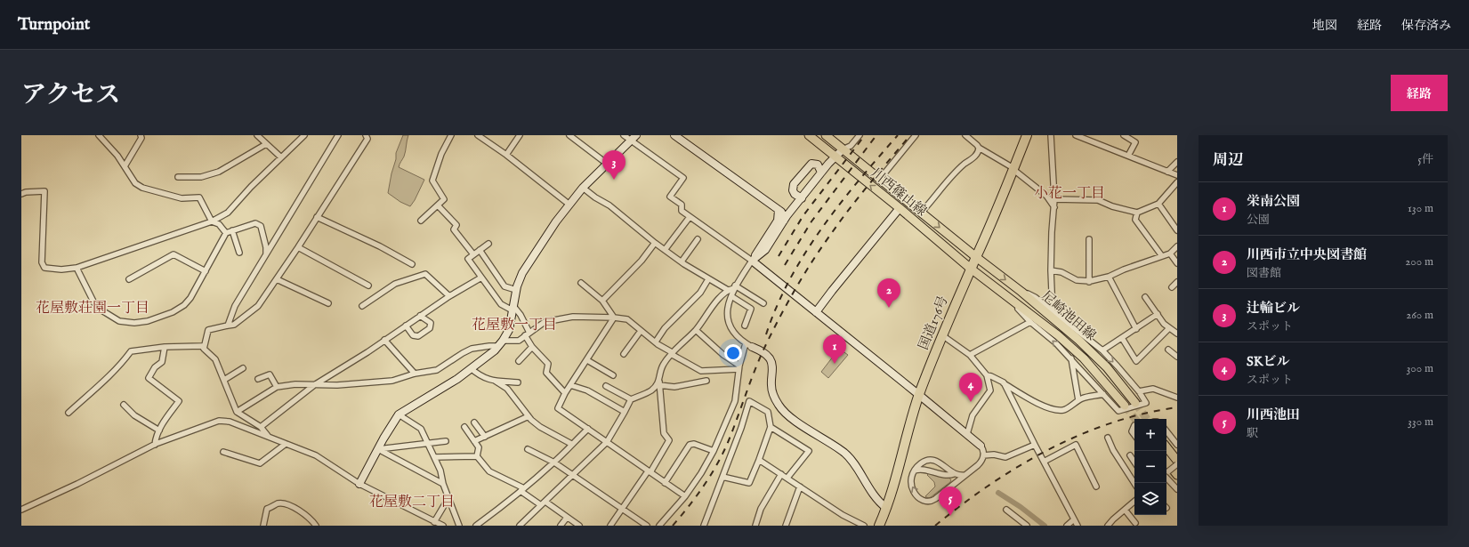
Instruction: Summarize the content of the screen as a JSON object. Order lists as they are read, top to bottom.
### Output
{
  "streets": {
    "highway": ["国道176号"],
    "main road": ["川西篠山線", "尼崎池田線"]
  },
  "crossings": [
    ["川西篠山線", "尼崎池田線"],
    ["川西篠山線", "国道176号"],
    ["尼崎池田線", "国道176号"]
  ],
  "districts": [
    "小花一丁目",
    "花屋敷荘園一丁目",
    "花屋敷一丁目",
    "花屋敷二丁目"
  ],
  "page": {
    "header": "Turnpoint",
    "nav": ["地図", "経路", "保存済み"],
    "title": "アクセス",
    "buttons": "経路",
    "heading": ["周辺", "5件"],
    "pins": [
      "3",
      "2",
      "1",
      "4",
      "5"
    ],
    "list": [
      {
        "mark": "1",
        "name": "栄南公園",
        "note": "公園",
        "value": "130 m"
      },
      {
        "mark": "2",
        "name": "川西市立中央図書館",
        "note": "図書館",
        "value": "200 m"
      },
      {
        "mark": "3",
        "name": "辻輪ビル",
        "note": "スポット",
        "value": "260 m"
      },
      {
        "mark": "4",
        "name": "SKビル",
        "note": "スポット",
        "value": "300 m"
      },
      {
        "mark": "5",
        "name": "川西池田",
        "note": "駅",
        "value": "330 m"
      }
    ],
    "map_buttons": ["+", "−"]
  }
}
